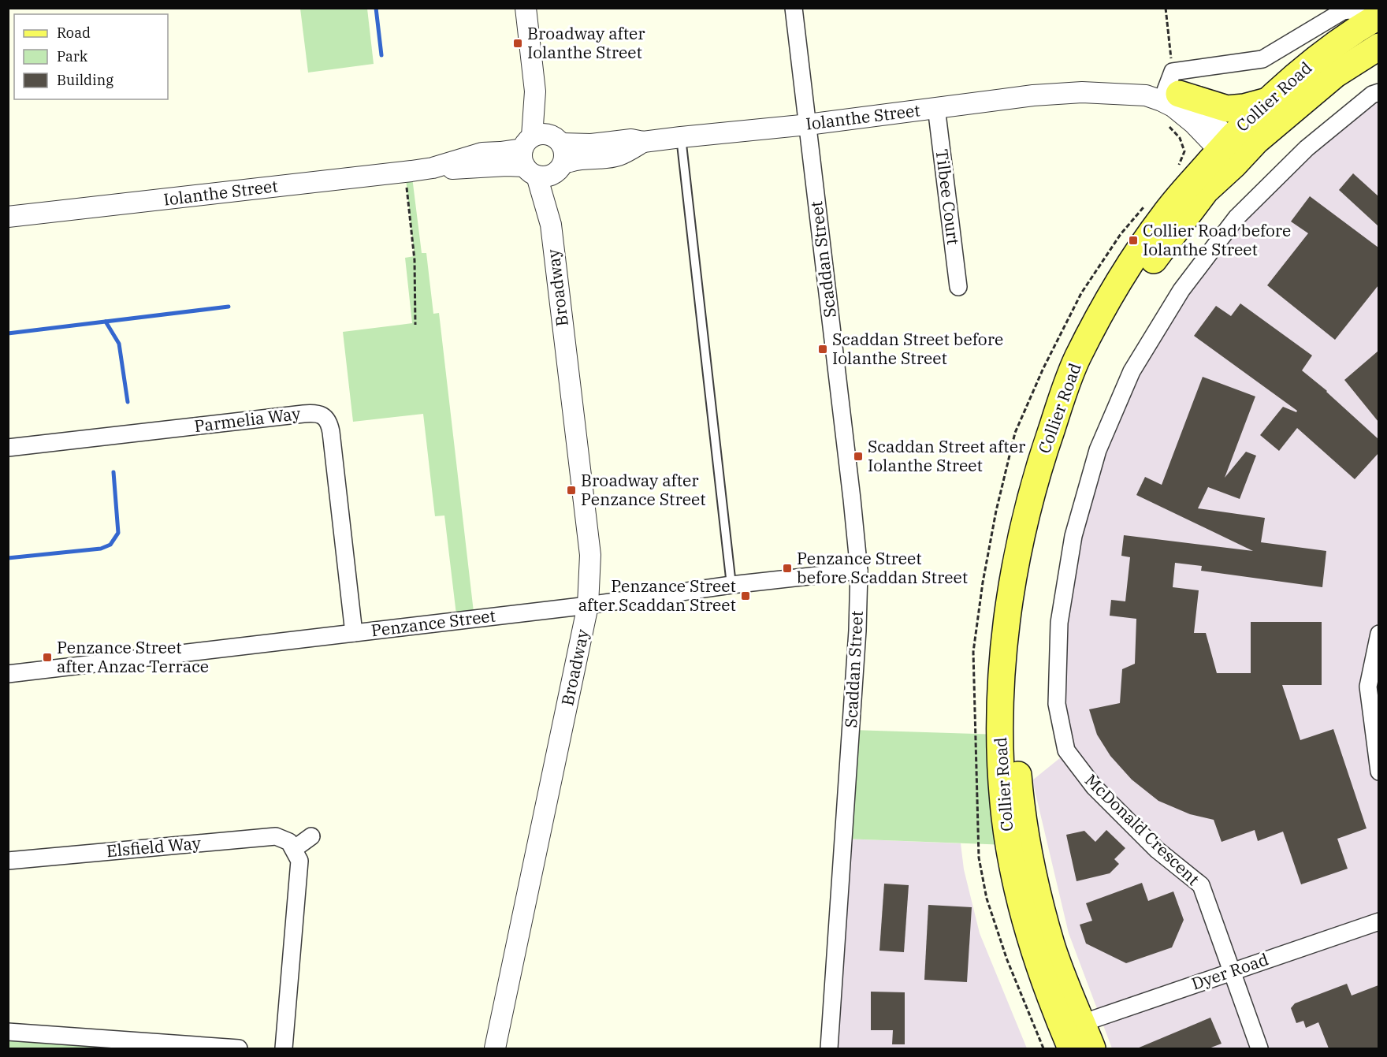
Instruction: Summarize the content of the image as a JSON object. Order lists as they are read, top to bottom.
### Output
{
  "streets": {
    "main road": ["Collier Road"],
    "street": [
      "Iolanthe Street",
      "Tilbee Court",
      "Scaddan Street",
      "Broadway",
      "Parmelia Way",
      "Penzance Street",
      "McDonald Crescent",
      "Elsfield Way",
      "Dyer Road"
    ]
  },
  "crossings": [
    ["Collier Road", "Iolanthe Street"],
    ["Collier Road", "Dyer Road"],
    ["Iolanthe Street", "Tilbee Court"],
    ["Iolanthe Street", "Scaddan Street"],
    ["Iolanthe Street", "Broadway"],
    ["Scaddan Street", "Penzance Street"],
    ["Broadway", "Penzance Street"],
    ["Parmelia Way", "Penzance Street"],
    ["McDonald Crescent", "Dyer Road"]
  ],
  "places": {
    "transit": [
      "Broadway after Iolanthe Street",
      "Collier Road before Iolanthe Street",
      "Scaddan Street before Iolanthe Street",
      "Scaddan Street after Iolanthe Street",
      "Broadway after Penzance Street",
      "Penzance Street before Scaddan Street",
      "Penzance Street after Scaddan Street",
      "Penzance Street after Anzac Terrace"
    ]
  },
  "legend": ["Road", "Park", "Building"]
}
